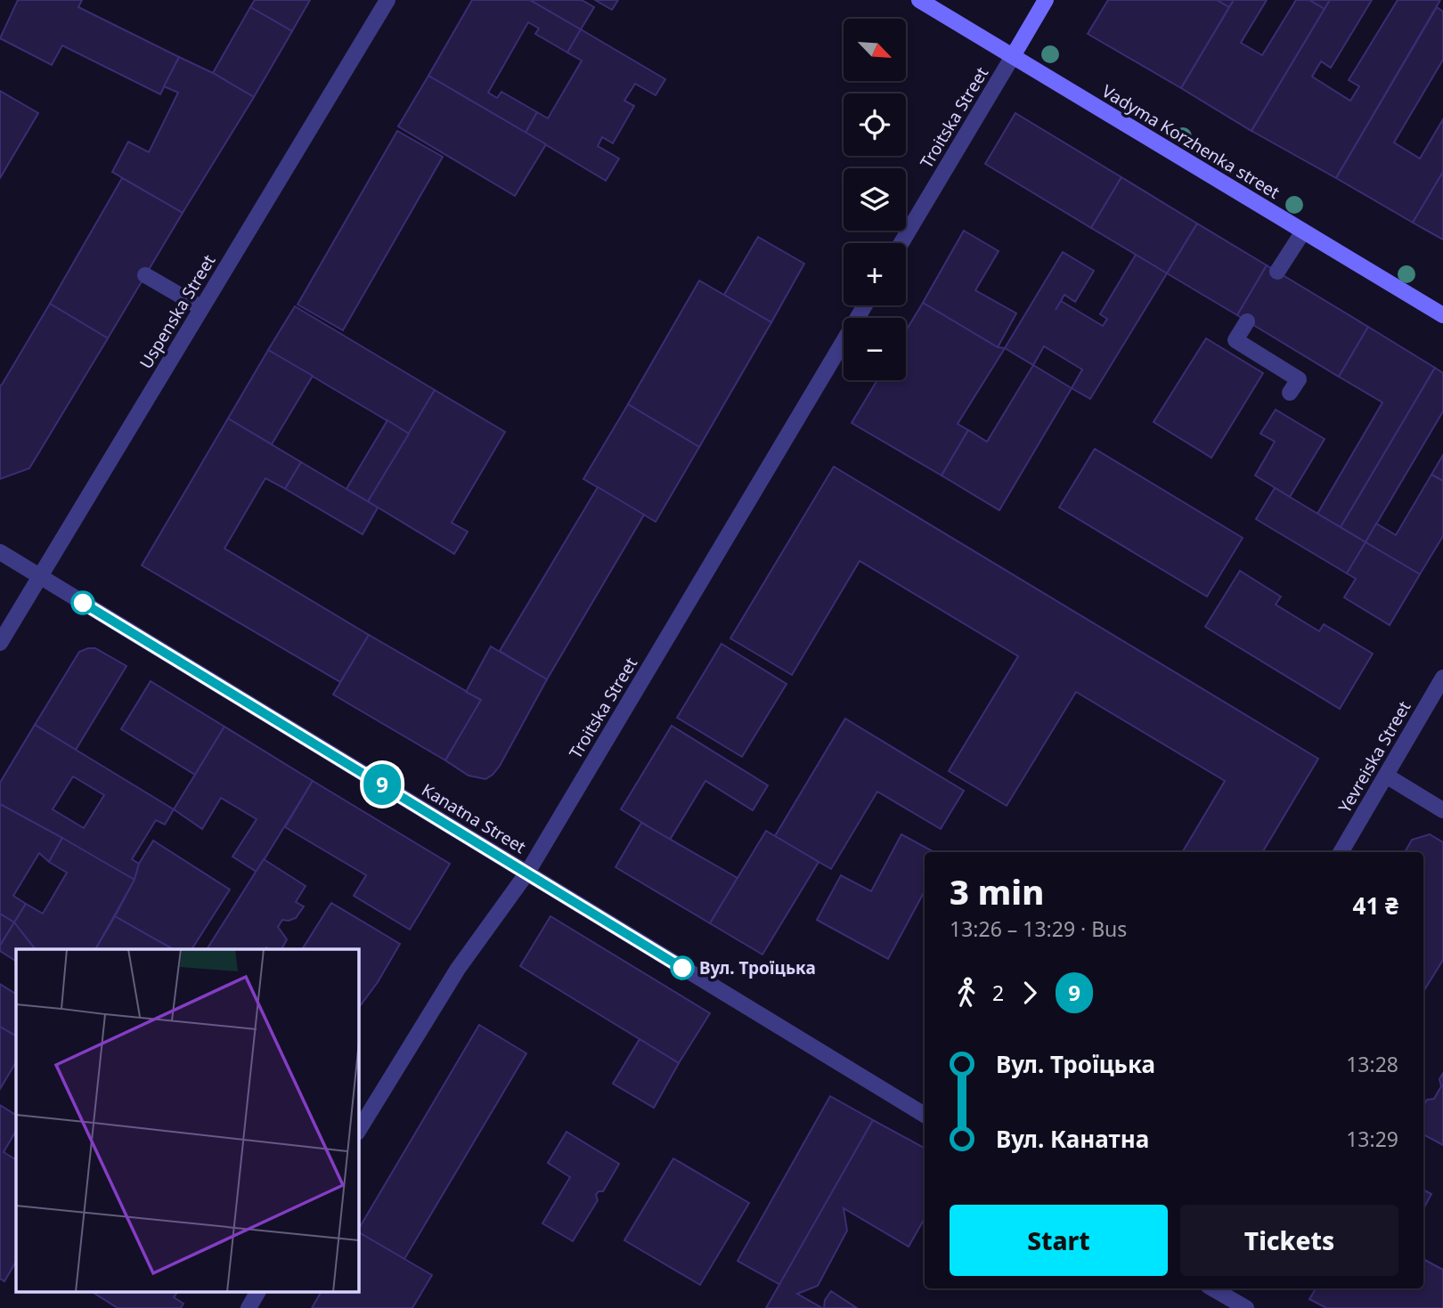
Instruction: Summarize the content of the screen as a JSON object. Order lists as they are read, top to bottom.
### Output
{
  "streets": {
    "main road": ["Troitska Street", "Vadyma Korzhenka street"],
    "street": ["Uspenska Street", "Yevreiska Street", "Kanatna Street"]
  },
  "crossings": [
    ["Troitska Street", "Vadyma Korzhenka street"],
    ["Troitska Street", "Kanatna Street"],
    ["Uspenska Street", "Kanatna Street"]
  ],
  "places": ["Вул. Троїцька"],
  "lines": ["bus line 9"],
  "north": "bottom right",
  "page": {
    "on_map": "9",
    "map_buttons": ["+", "−"],
    "heading": ["3 min", "13:26 – 13:29 · Bus", "41 ₴"],
    "legs": ["2", "9"],
    "list": [
      {
        "name": "Вул. Троїцька",
        "value": "13:28"
      },
      {
        "name": "Вул. Канатна",
        "value": "13:29"
      }
    ],
    "buttons": ["Start", "Tickets"]
  }
}
